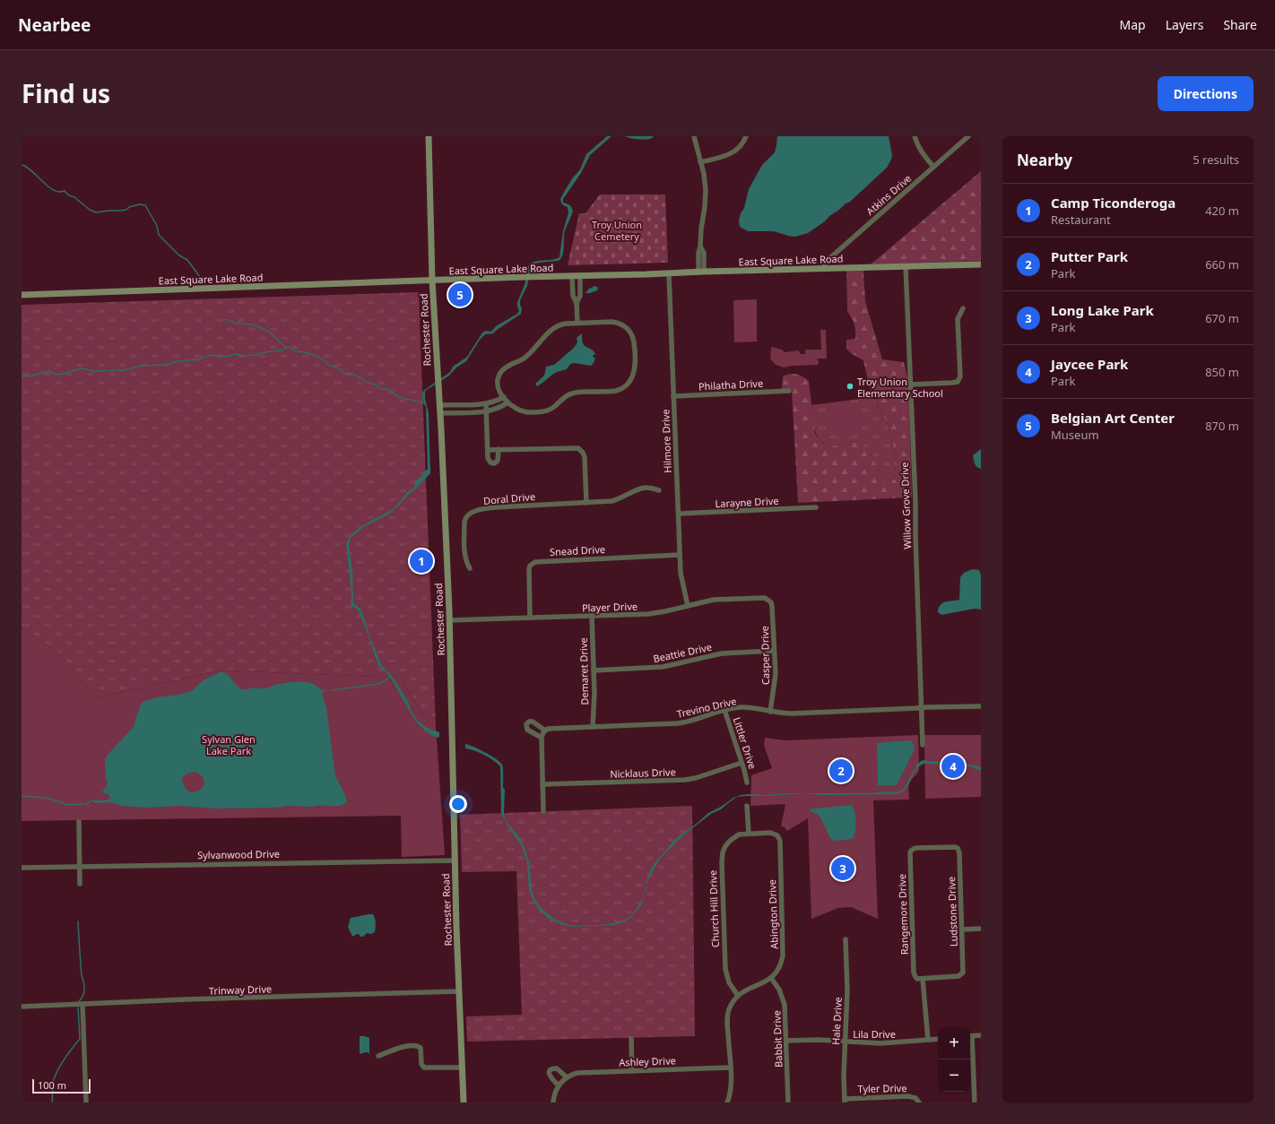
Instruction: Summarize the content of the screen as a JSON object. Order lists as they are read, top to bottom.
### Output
{
  "streets": {
    "main road": ["East Square Lake Road", "Rochester Road"],
    "street": [
      "Atkins Drive",
      "Philatha Drive",
      "Hilmore Drive",
      "Doral Drive",
      "Larayne Drive",
      "Willow Grove Drive",
      "Snead Drive",
      "Player Drive",
      "Beattie Drive",
      "Casper Drive",
      "Demaret Drive",
      "Trevino Drive",
      "Littler Drive",
      "Nicklaus Drive",
      "Sylvanwood Drive",
      "Church Hill Drive",
      "Ludstone Drive",
      "Abington Drive",
      "Rangemore Drive",
      "Trinway Drive",
      "Hale Drive",
      "Lila Drive",
      "Babbit Drive",
      "Ashley Drive",
      "Tyler Drive"
    ]
  },
  "crossings": [
    ["Atkins Drive", "East Square Lake Road"],
    ["East Square Lake Road", "Rochester Road"],
    ["East Square Lake Road", "Hilmore Drive"],
    ["East Square Lake Road", "Willow Grove Drive"],
    ["Rochester Road", "Player Drive"],
    ["Rochester Road", "Sylvanwood Drive"],
    ["Rochester Road", "Trinway Drive"],
    ["Philatha Drive", "Hilmore Drive"],
    ["Hilmore Drive", "Larayne Drive"],
    ["Hilmore Drive", "Snead Drive"],
    ["Hilmore Drive", "Player Drive"],
    ["Willow Grove Drive", "Trevino Drive"],
    ["Snead Drive", "Player Drive"],
    ["Player Drive", "Casper Drive"],
    ["Player Drive", "Demaret Drive"],
    ["Beattie Drive", "Casper Drive"],
    ["Beattie Drive", "Demaret Drive"],
    ["Casper Drive", "Trevino Drive"],
    ["Demaret Drive", "Trevino Drive"],
    ["Trevino Drive", "Littler Drive"],
    ["Trevino Drive", "Nicklaus Drive"],
    ["Littler Drive", "Nicklaus Drive"],
    ["Church Hill Drive", "Abington Drive"],
    ["Ludstone Drive", "Rangemore Drive"],
    ["Abington Drive", "Babbit Drive"],
    ["Hale Drive", "Lila Drive"],
    ["Hale Drive", "Tyler Drive"],
    ["Lila Drive", "Babbit Drive"]
  ],
  "parks": ["Troy Union Cemetery", "Sylvan Glen Lake Park"],
  "places": ["Troy Union Elementary School"],
  "scale_bar": "100 m",
  "page": {
    "header": "Nearbee",
    "nav": ["Map", "Layers", "Share"],
    "title": "Find us",
    "buttons": "Directions",
    "heading": ["Nearby", "5 results"],
    "list": [
      {
        "mark": "1",
        "name": "Camp Ticonderoga",
        "note": "Restaurant",
        "value": "420 m"
      },
      {
        "mark": "2",
        "name": "Putter Park",
        "note": "Park",
        "value": "660 m"
      },
      {
        "mark": "3",
        "name": "Long Lake Park",
        "note": "Park",
        "value": "670 m"
      },
      {
        "mark": "4",
        "name": "Jaycee Park",
        "note": "Park",
        "value": "850 m"
      },
      {
        "mark": "5",
        "name": "Belgian Art Center",
        "note": "Museum",
        "value": "870 m"
      }
    ],
    "pins": [
      "5",
      "1",
      "4",
      "2",
      "3"
    ],
    "map_buttons": ["+", "−"],
    "scale": "100 m"
  }
}
